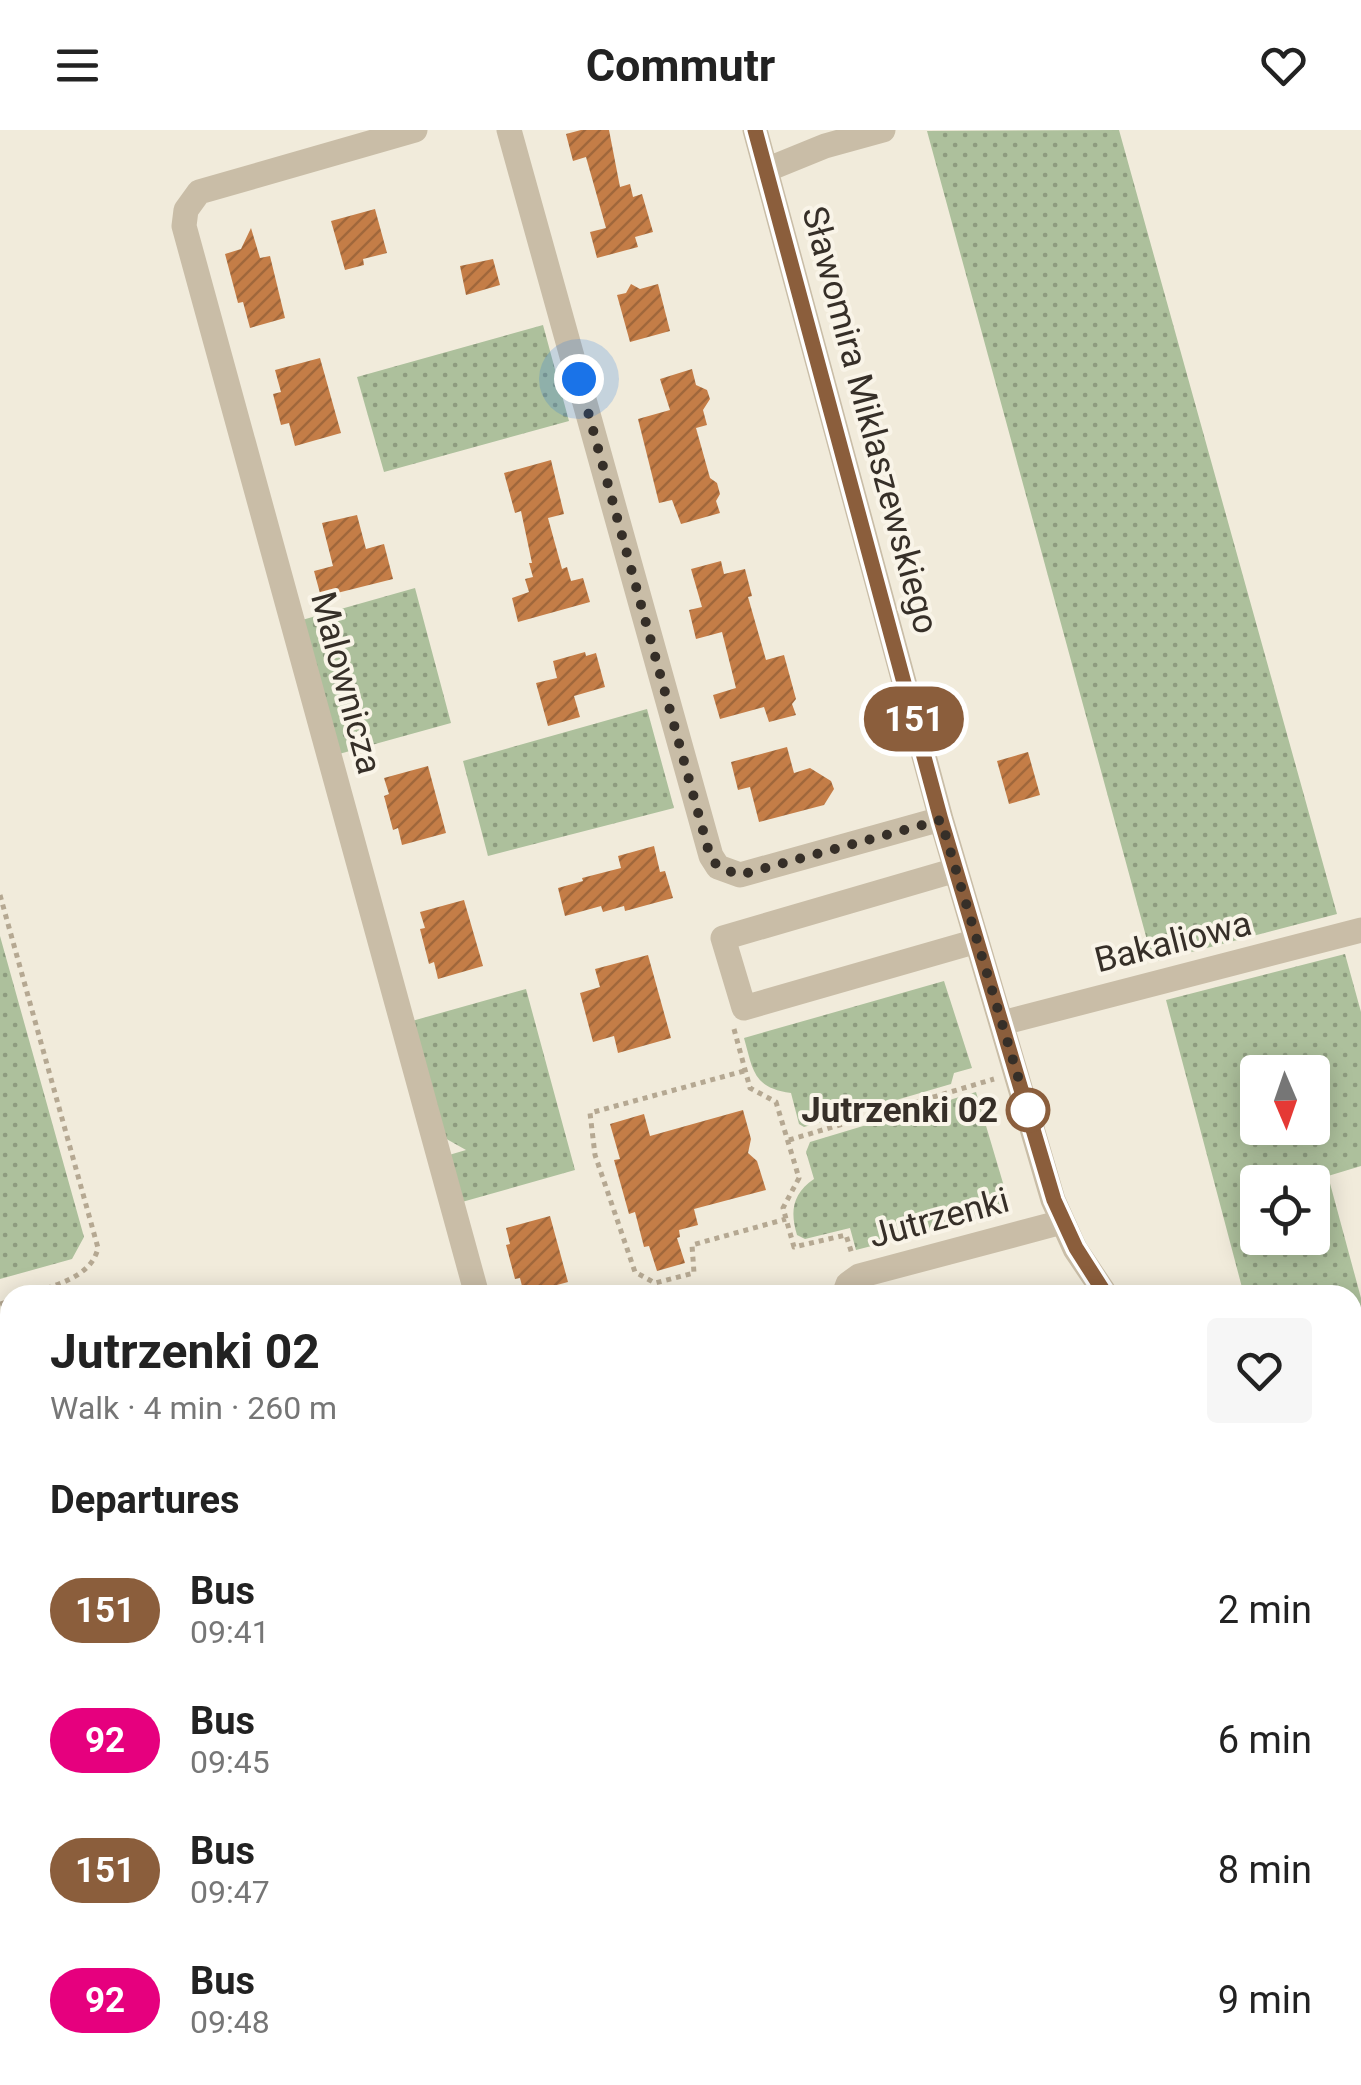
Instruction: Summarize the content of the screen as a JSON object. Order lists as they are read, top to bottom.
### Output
{
  "streets": {
    "street": [
      "Sławomira Miklaszewskiego",
      "Malownicza",
      "Bakaliowa",
      "Jutrzenki"
    ]
  },
  "crossings": [
    ["Sławomira Miklaszewskiego", "Bakaliowa"],
    ["Sławomira Miklaszewskiego", "Jutrzenki"]
  ],
  "places": ["Jutrzenki 02"],
  "lines": ["bus line 151"],
  "north": "bottom",
  "page": {
    "header": "Commutr",
    "on_map": "151",
    "heading": [
      ["Jutrzenki 02", "Walk · 4 min · 260 m"],
      "Departures"
    ],
    "list": [
      {
        "mark": "151",
        "name": "Bus",
        "note": "09:41",
        "value": "2 min"
      },
      {
        "mark": "92",
        "name": "Bus",
        "note": "09:45",
        "value": "6 min"
      },
      {
        "mark": "151",
        "name": "Bus",
        "note": "09:47",
        "value": "8 min"
      },
      {
        "mark": "92",
        "name": "Bus",
        "note": "09:48",
        "value": "9 min"
      }
    ]
  }
}
